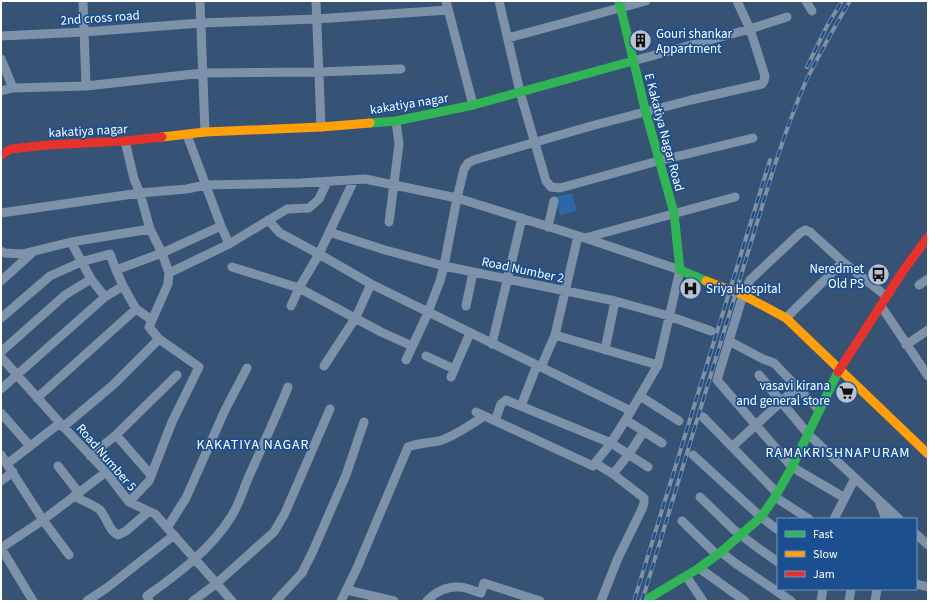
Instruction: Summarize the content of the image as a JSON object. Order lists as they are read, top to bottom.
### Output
{
  "streets": {
    "street": [
      "2nd cross road",
      "kakatiya nagar",
      "E Kakatiya Nagar Road",
      "Road Number 2",
      "Road Number 5"
    ]
  },
  "crossings": [
    ["kakatiya nagar", "E Kakatiya Nagar Road"]
  ],
  "districts": ["KAKATIYA NAGAR", "RAMAKRISHNAPURAM"],
  "places": {
    "building": ["Gouri shankar Appartment"],
    "bus stop": ["Neredmet Old PS"],
    "hospital": ["Sriya Hospital"],
    "supermarket": ["vasavi kirana and general store"]
  },
  "legend": ["Fast", "Slow", "Jam"]
}
